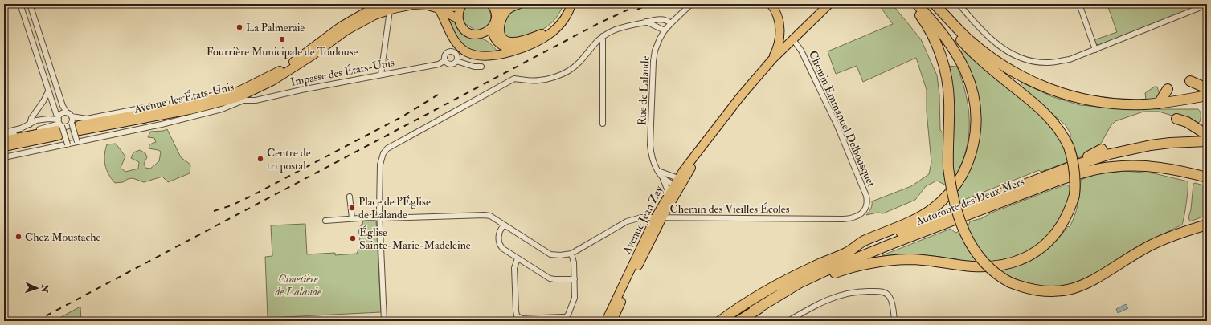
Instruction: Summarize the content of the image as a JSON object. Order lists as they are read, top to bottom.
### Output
{
  "streets": {
    "highway": ["Autoroute des Deux Mers"],
    "main road": ["Avenue des États-Unis", "Avenue Jean Zay"],
    "street": [
      "Impasse des États-Unis",
      "Rue de Lalande",
      "Chemin Emmanuel Delbousquet",
      "Chemin des Vieilles Écoles"
    ]
  },
  "crossings": [
    ["Impasse des États-Unis", "Avenue des États-Unis"],
    ["Rue de Lalande", "Avenue Jean Zay"],
    ["Chemin Emmanuel Delbousquet", "Chemin des Vieilles Écoles"],
    ["Chemin Emmanuel Delbousquet", "Avenue Jean Zay"],
    ["Chemin des Vieilles Écoles", "Avenue Jean Zay"]
  ],
  "parks": ["Cimetière de Lalande"],
  "places": [
    "La Palmeraie",
    "Fourrière Municipale de Toulouse",
    "Centre de tri postal",
    "Place de l'Église de Lalande",
    "Chez Moustache",
    "Église Sainte-Marie-Madeleine"
  ],
  "north": "right"
}
